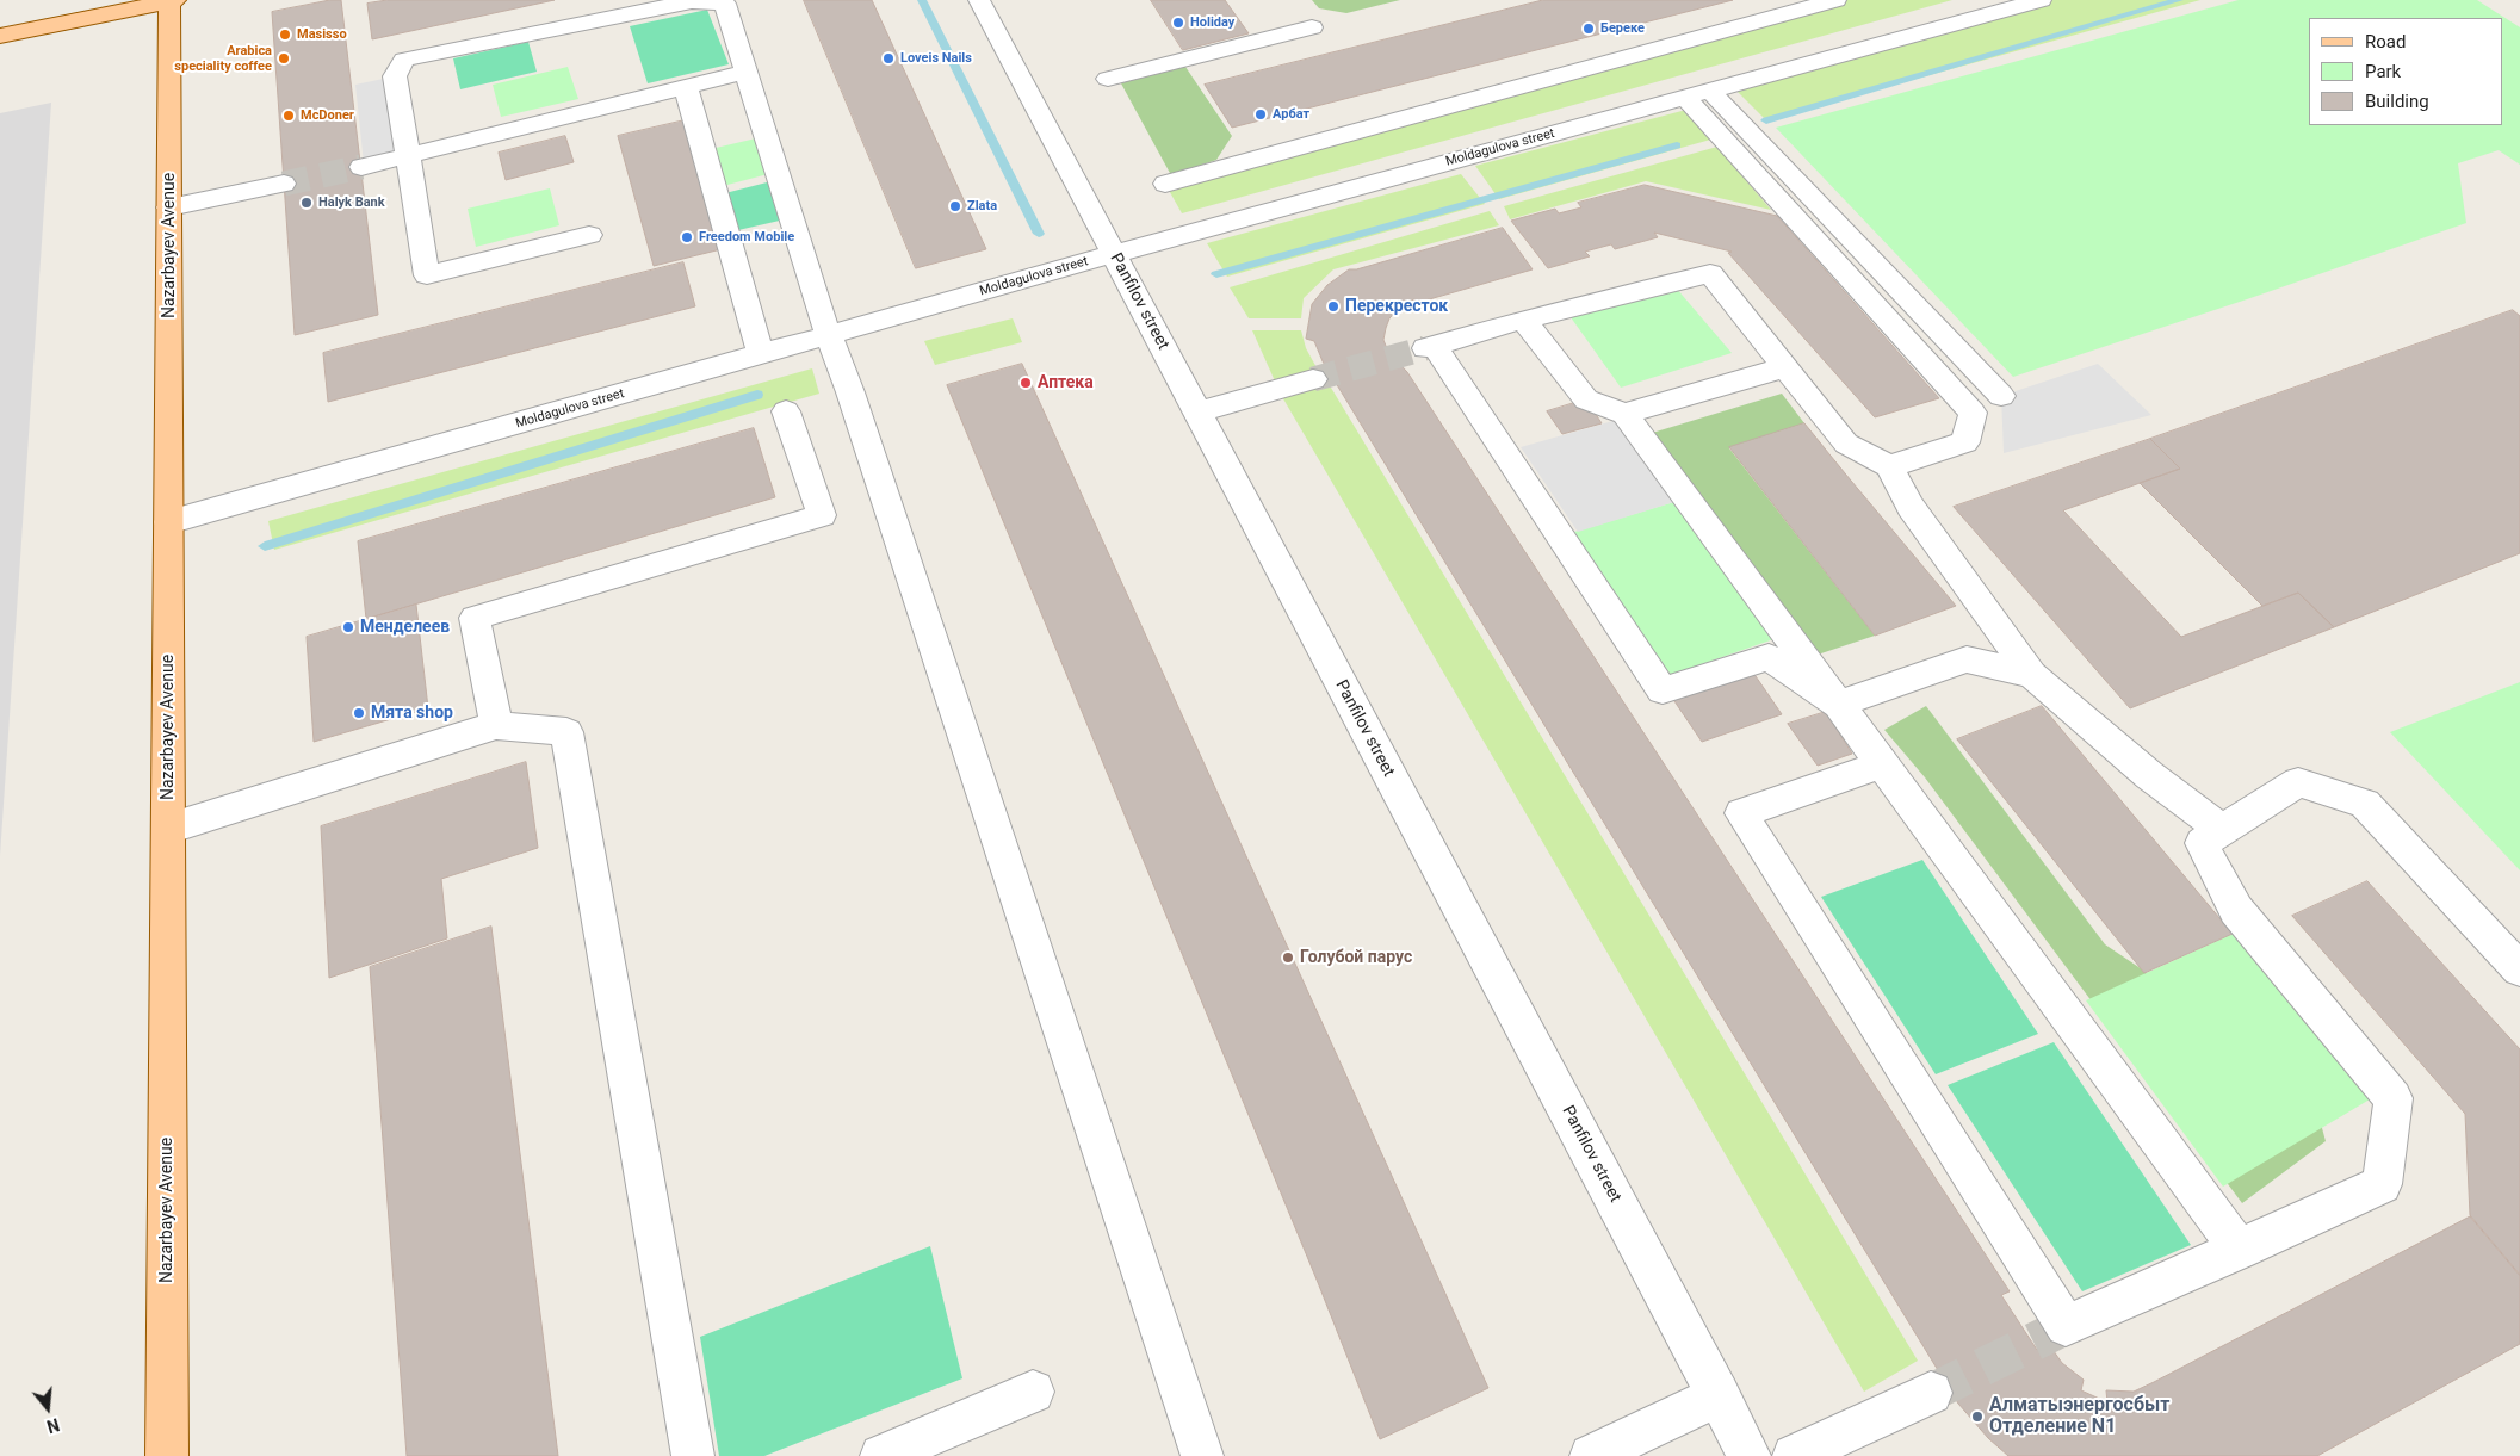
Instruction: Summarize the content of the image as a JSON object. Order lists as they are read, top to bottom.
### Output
{
  "streets": {
    "main road": ["Nazarbayev Avenue"],
    "street": ["Moldagulova street", "Panfilov street"]
  },
  "crossings": [
    ["Moldagulova street", "Nazarbayev Avenue"],
    ["Moldagulova street", "Panfilov street"]
  ],
  "places": [
    "Holiday",
    "Береке",
    "Masisso",
    "Arabica speciality coffee",
    "Loveis Nails",
    "Арбат",
    "McDoner",
    "Halyk Bank",
    "Zlata",
    "Freedom Mobile",
    "Перекресток",
    "Аптека",
    "Менделеев",
    "Мята shop",
    "Голубой парус",
    "Алматыэнергосбыт Отделение N1"
  ],
  "legend": ["Road", "Park", "Building"],
  "north": "bottom"
}
